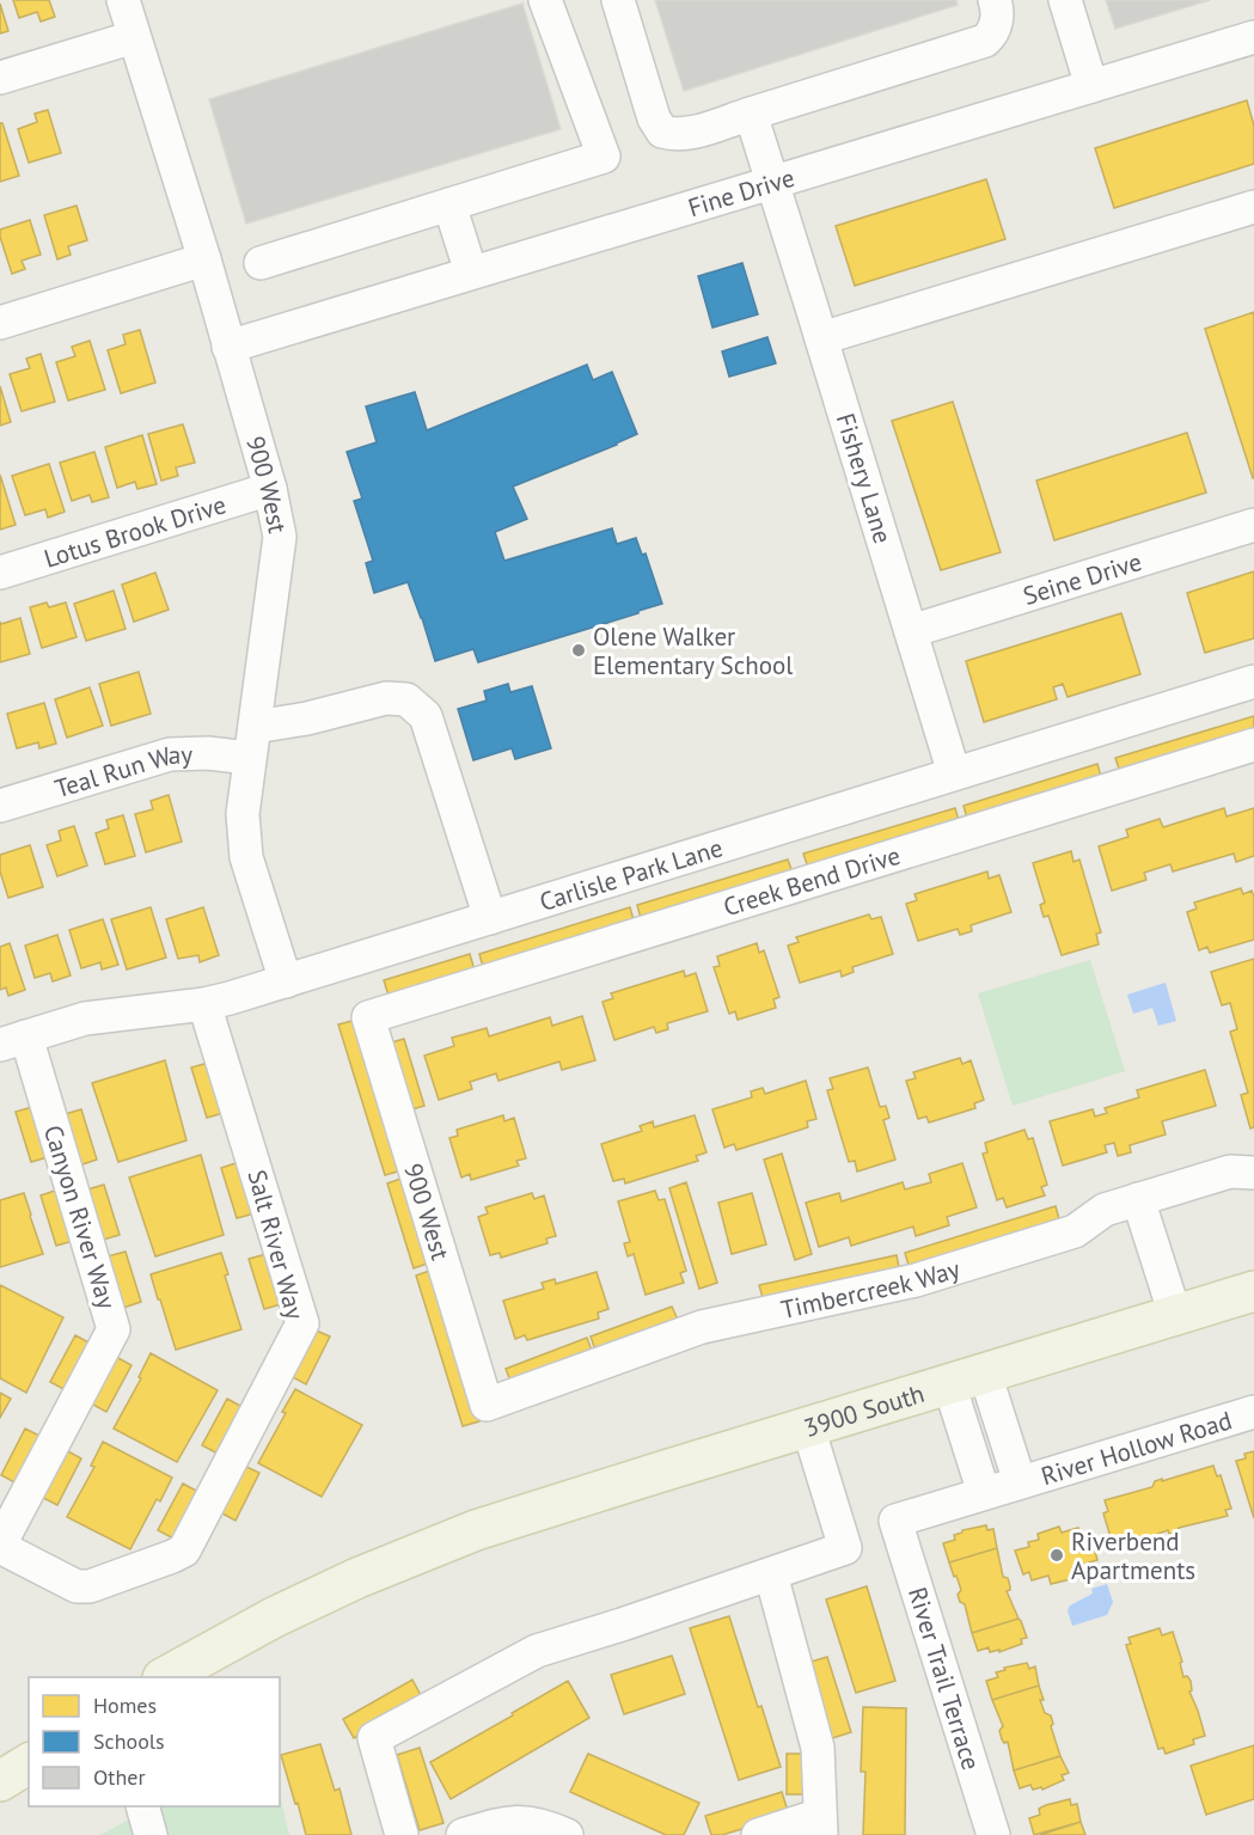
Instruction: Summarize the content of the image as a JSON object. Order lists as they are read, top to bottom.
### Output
{
  "streets": {
    "main road": ["3900 South"],
    "street": [
      "Fine Drive",
      "Fishery Lane",
      "900 West",
      "Lotus Brook Drive",
      "Seine Drive",
      "Teal Run Way",
      "Carlisle Park Lane",
      "Creek Bend Drive",
      "Canyon River Way",
      "Salt River Way",
      "Timbercreek Way",
      "River Hollow Road",
      "River Trail Terrace"
    ]
  },
  "crossings": [
    ["Fine Drive", "Fishery Lane"],
    ["Fine Drive", "900 West"],
    ["Fishery Lane", "Seine Drive"],
    ["Fishery Lane", "Carlisle Park Lane"],
    ["900 West", "Lotus Brook Drive"],
    ["900 West", "Teal Run Way"],
    ["900 West", "Carlisle Park Lane"],
    ["900 West", "Creek Bend Drive"],
    ["900 West", "Timbercreek Way"],
    ["Teal Run Way", "Carlisle Park Lane"],
    ["Carlisle Park Lane", "Canyon River Way"],
    ["Carlisle Park Lane", "Salt River Way"],
    ["Canyon River Way", "Salt River Way"],
    ["3900 South", "River Hollow Road"],
    ["River Hollow Road", "River Trail Terrace"]
  ],
  "places": ["Olene Walker Elementary School", "Riverbend Apartments"],
  "legend": ["Homes", "Schools", "Other"]
}
